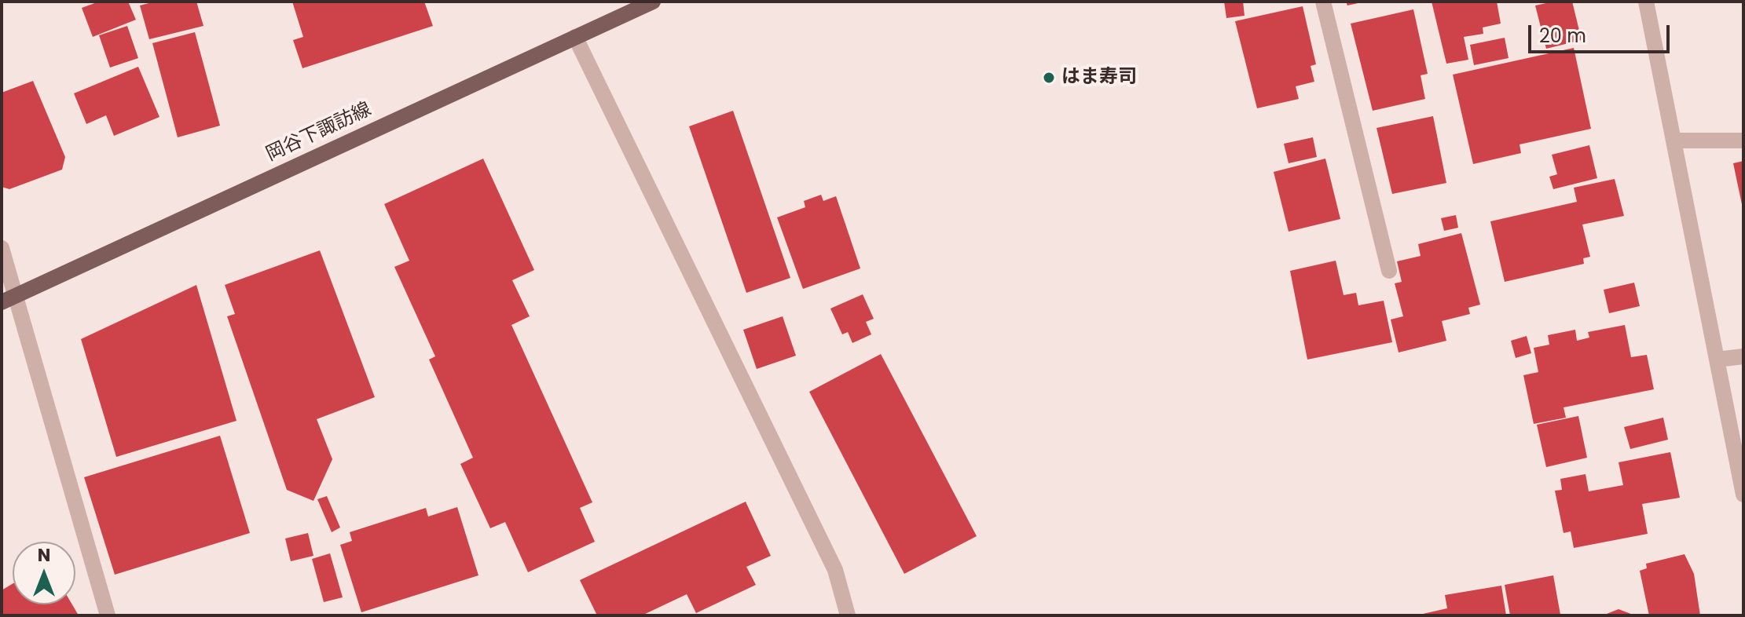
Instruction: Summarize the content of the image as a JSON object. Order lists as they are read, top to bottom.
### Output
{
  "streets": {
    "main road": ["岡谷下諏訪線"]
  },
  "places": ["はま寿司"],
  "scale_bar": "20 m",
  "north": "top"
}
